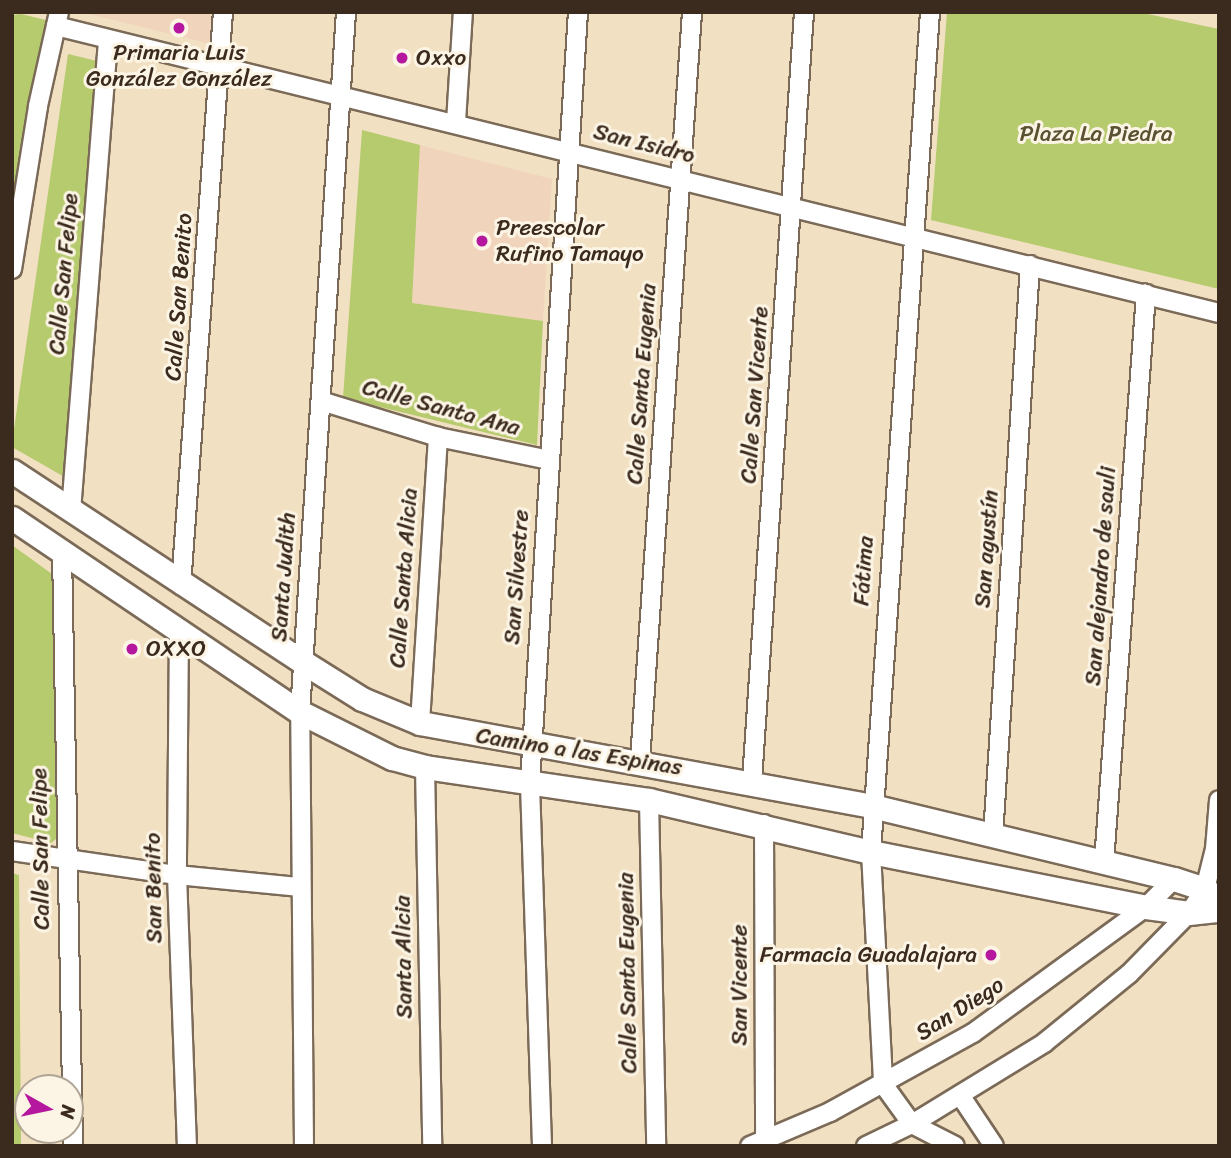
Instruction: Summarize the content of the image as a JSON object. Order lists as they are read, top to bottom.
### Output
{
  "streets": {
    "street": [
      "San Isidro",
      "Calle San Felipe",
      "Calle San Benito",
      "Calle Santa Eugenia",
      "Calle San Vicente",
      "Calle Santa Ana",
      "San agustín",
      "Fátima",
      "San alejandro de sauli",
      "Santa Judith",
      "San Silvestre",
      "Calle Santa Alicia",
      "Camino a las Espinas",
      "San Benito",
      "Santa Alicia",
      "San Vicente",
      "San Diego"
    ]
  },
  "crossings": [
    ["San Isidro", "Calle San Felipe"],
    ["San Isidro", "Calle San Benito"],
    ["San Isidro", "Calle Santa Eugenia"],
    ["San Isidro", "Calle San Vicente"],
    ["San Isidro", "San agustín"],
    ["San Isidro", "Fátima"],
    ["San Isidro", "San alejandro de sauli"],
    ["San Isidro", "Santa Judith"],
    ["San Isidro", "San Silvestre"],
    ["Calle San Felipe", "Camino a las Espinas"],
    ["Calle San Benito", "Camino a las Espinas"],
    ["Calle Santa Eugenia", "Camino a las Espinas"],
    ["Calle San Vicente", "Camino a las Espinas"],
    ["Calle Santa Ana", "Santa Judith"],
    ["Calle Santa Ana", "San Silvestre"],
    ["Calle Santa Ana", "Calle Santa Alicia"],
    ["San agustín", "Camino a las Espinas"],
    ["Fátima", "Camino a las Espinas"],
    ["Fátima", "San Diego"],
    ["San alejandro de sauli", "Camino a las Espinas"],
    ["Santa Judith", "Camino a las Espinas"],
    ["San Silvestre", "Camino a las Espinas"],
    ["Calle Santa Alicia", "Camino a las Espinas"],
    ["Camino a las Espinas", "San Benito"],
    ["Camino a las Espinas", "Santa Alicia"],
    ["Camino a las Espinas", "San Vicente"],
    ["Camino a las Espinas", "San Diego"],
    ["San Vicente", "San Diego"]
  ],
  "parks": ["Plaza La Piedra"],
  "places": [
    "Primaria Luis González González",
    "Oxxo",
    "Preescolar Rufino Tamayo",
    "OXXO",
    "Farmacia Guadalajara"
  ],
  "north": "right"
}
